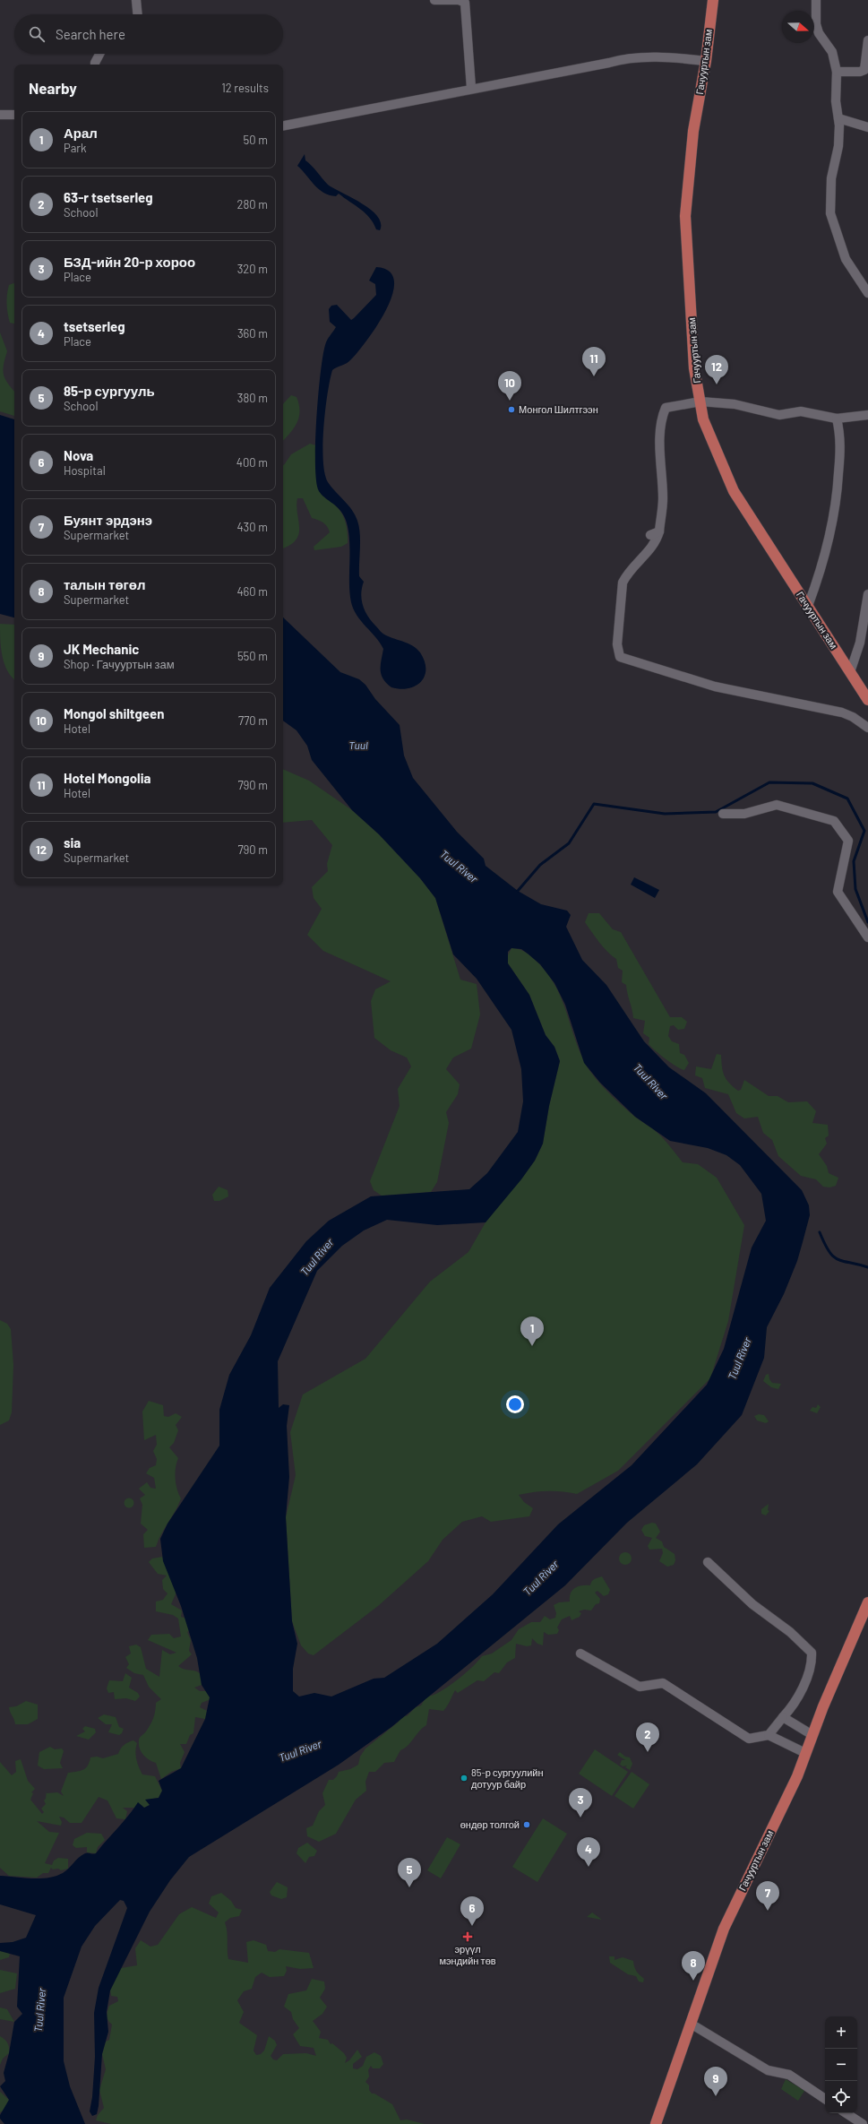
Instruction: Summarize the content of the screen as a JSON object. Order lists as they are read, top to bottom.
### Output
{
  "streets": {
    "main road": ["Гачууртын зам"]
  },
  "water": ["Tuul", "Tuul River"],
  "places": {
    "other": ["Монгол Шилтгээн", "85-р сургуулийн дотуур байр", "өндөр толгой"],
    "health": ["эрүүл мэндийн төв"]
  },
  "north": "right",
  "page": {
    "search": "Search here",
    "heading": ["Nearby", "12 results"],
    "list": [
      {
        "mark": "1",
        "name": "Арал",
        "note": "Park",
        "value": "50 m"
      },
      {
        "mark": "2",
        "name": "63-r tsetserleg",
        "note": "School",
        "value": "280 m"
      },
      {
        "mark": "3",
        "name": "БЗД-ийн 20-р хороо",
        "note": "Place",
        "value": "320 m"
      },
      {
        "mark": "4",
        "name": "tsetserleg",
        "note": "Place",
        "value": "360 m"
      },
      {
        "mark": "5",
        "name": "85-р сургууль",
        "note": "School",
        "value": "380 m"
      },
      {
        "mark": "6",
        "name": "Nova",
        "note": "Hospital",
        "value": "400 m"
      },
      {
        "mark": "7",
        "name": "Буянт эрдэнэ",
        "note": "Supermarket",
        "value": "430 m"
      },
      {
        "mark": "8",
        "name": "талын төгөл",
        "note": "Supermarket",
        "value": "460 m"
      },
      {
        "mark": "9",
        "name": "JK Mechanic",
        "note": "Shop · Гачууртын зам",
        "value": "550 m"
      },
      {
        "mark": "10",
        "name": "Mongol shiltgeen",
        "note": "Hotel",
        "value": "770 m"
      },
      {
        "mark": "11",
        "name": "Hotel Mongolia",
        "note": "Hotel",
        "value": "790 m"
      },
      {
        "mark": "12",
        "name": "sia",
        "note": "Supermarket",
        "value": "790 m"
      }
    ],
    "pins": [
      "11",
      "12",
      "10",
      "1",
      "2",
      "3",
      "4",
      "5",
      "7",
      "6",
      "8",
      "9"
    ],
    "map_buttons": ["+", "−"]
  }
}
